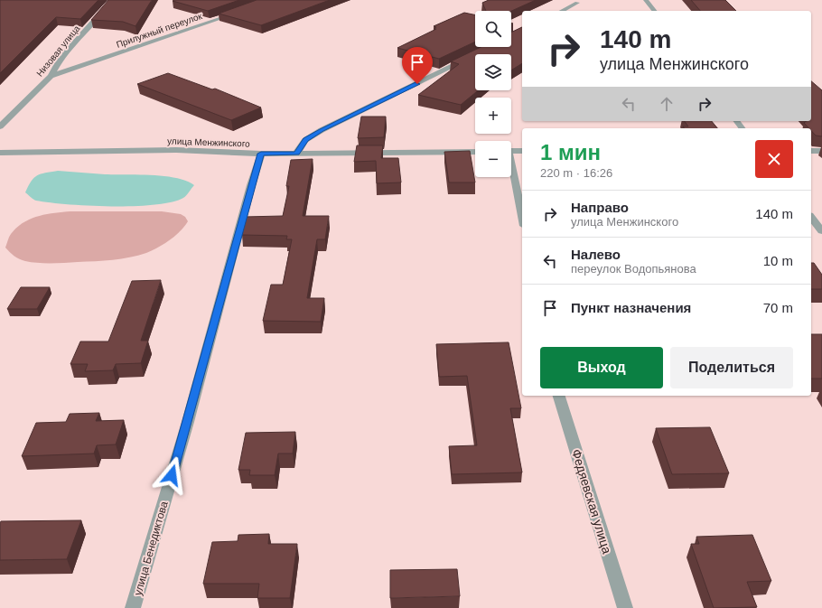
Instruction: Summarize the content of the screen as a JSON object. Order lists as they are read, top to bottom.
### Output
{
  "streets": {
    "street": [
      "Прилужный переулок",
      "Низовая улица",
      "улица Менжинского",
      "Федяевская улица",
      "улица Бенедиктова"
    ]
  },
  "crossings": [
    ["Прилужный переулок", "Низовая улица"],
    ["улица Менжинского", "улица Бенедиктова"]
  ],
  "page": {
    "map_buttons": ["+", "−"],
    "turn": ["140 m", "улица Менжинского"],
    "heading": ["1 мин", "220 m · 16:26"],
    "list": [
      {
        "name": "Направо",
        "note": "улица Менжинского",
        "value": "140 m"
      },
      {
        "name": "Налево",
        "note": "переулок Водопьянова",
        "value": "10 m"
      },
      {
        "name": "Пункт назначения",
        "value": "70 m"
      }
    ],
    "buttons": ["Выход", "Поделиться"]
  }
}
